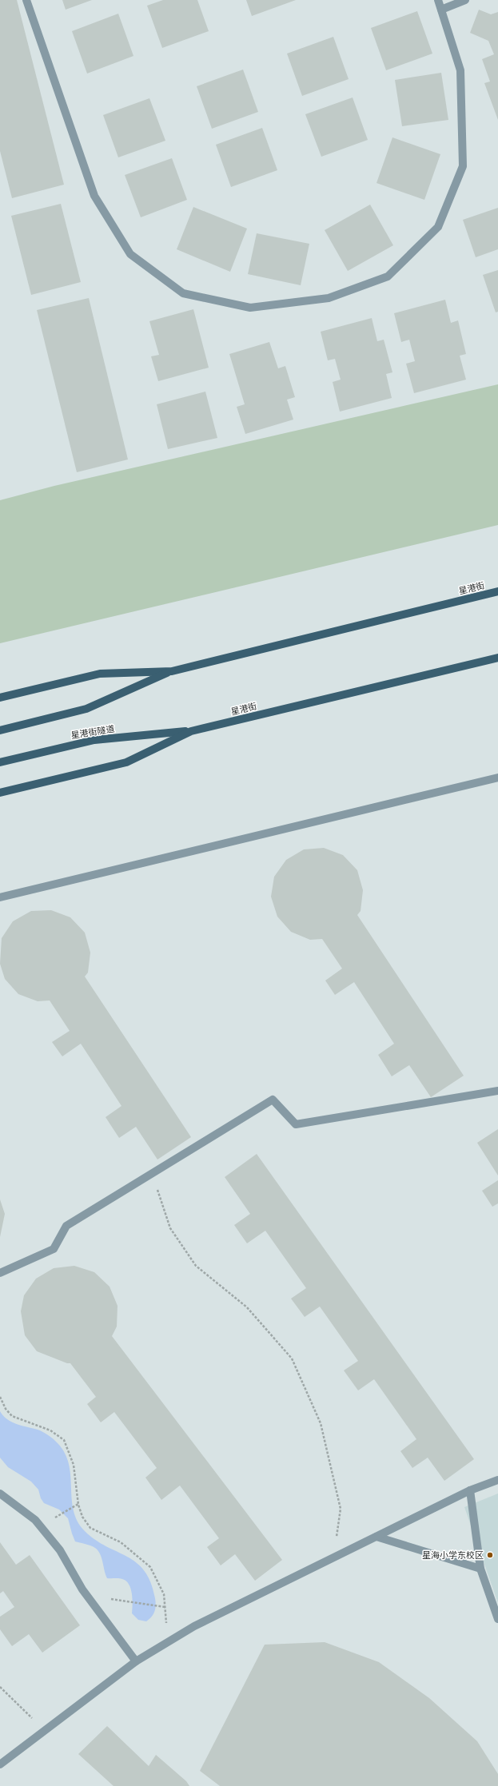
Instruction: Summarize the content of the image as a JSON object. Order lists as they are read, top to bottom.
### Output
{
  "streets": {
    "main road": ["星港街", "星港街隧道"]
  },
  "crossings": [
    ["星港街", "星港街隧道"]
  ],
  "places": ["星海小学东校区"]
}
